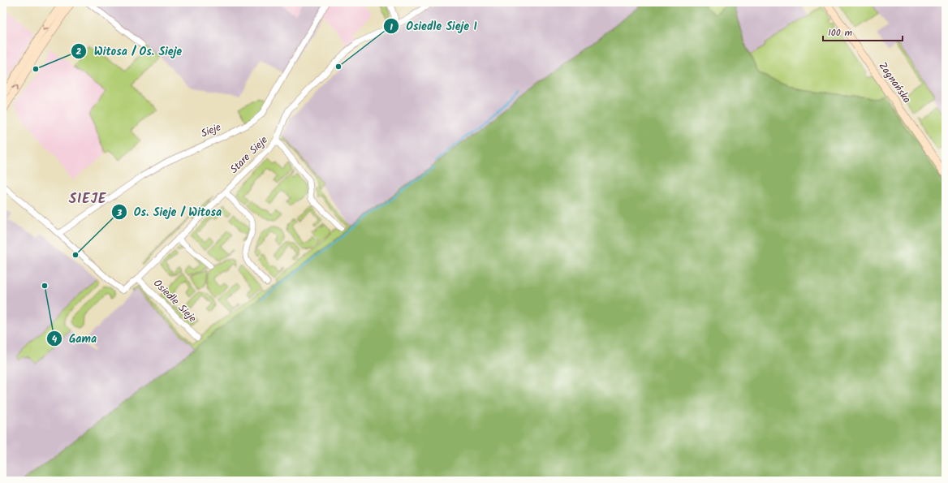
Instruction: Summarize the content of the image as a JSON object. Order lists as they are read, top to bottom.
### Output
{
  "streets": {
    "main road": ["Zagnańska"],
    "street": ["Sieje", "Stare Sieje", "Osiedle Sieje"]
  },
  "crossings": [
    ["Sieje", "Stare Sieje"],
    ["Stare Sieje", "Osiedle Sieje"]
  ],
  "districts": ["SIEJE"],
  "places": [
    "Osiedle Sieje I",
    "Witosa / Os. Sieje",
    "Os. Sieje / Witosa",
    "Gama"
  ],
  "scale_bar": "100 m"
}
